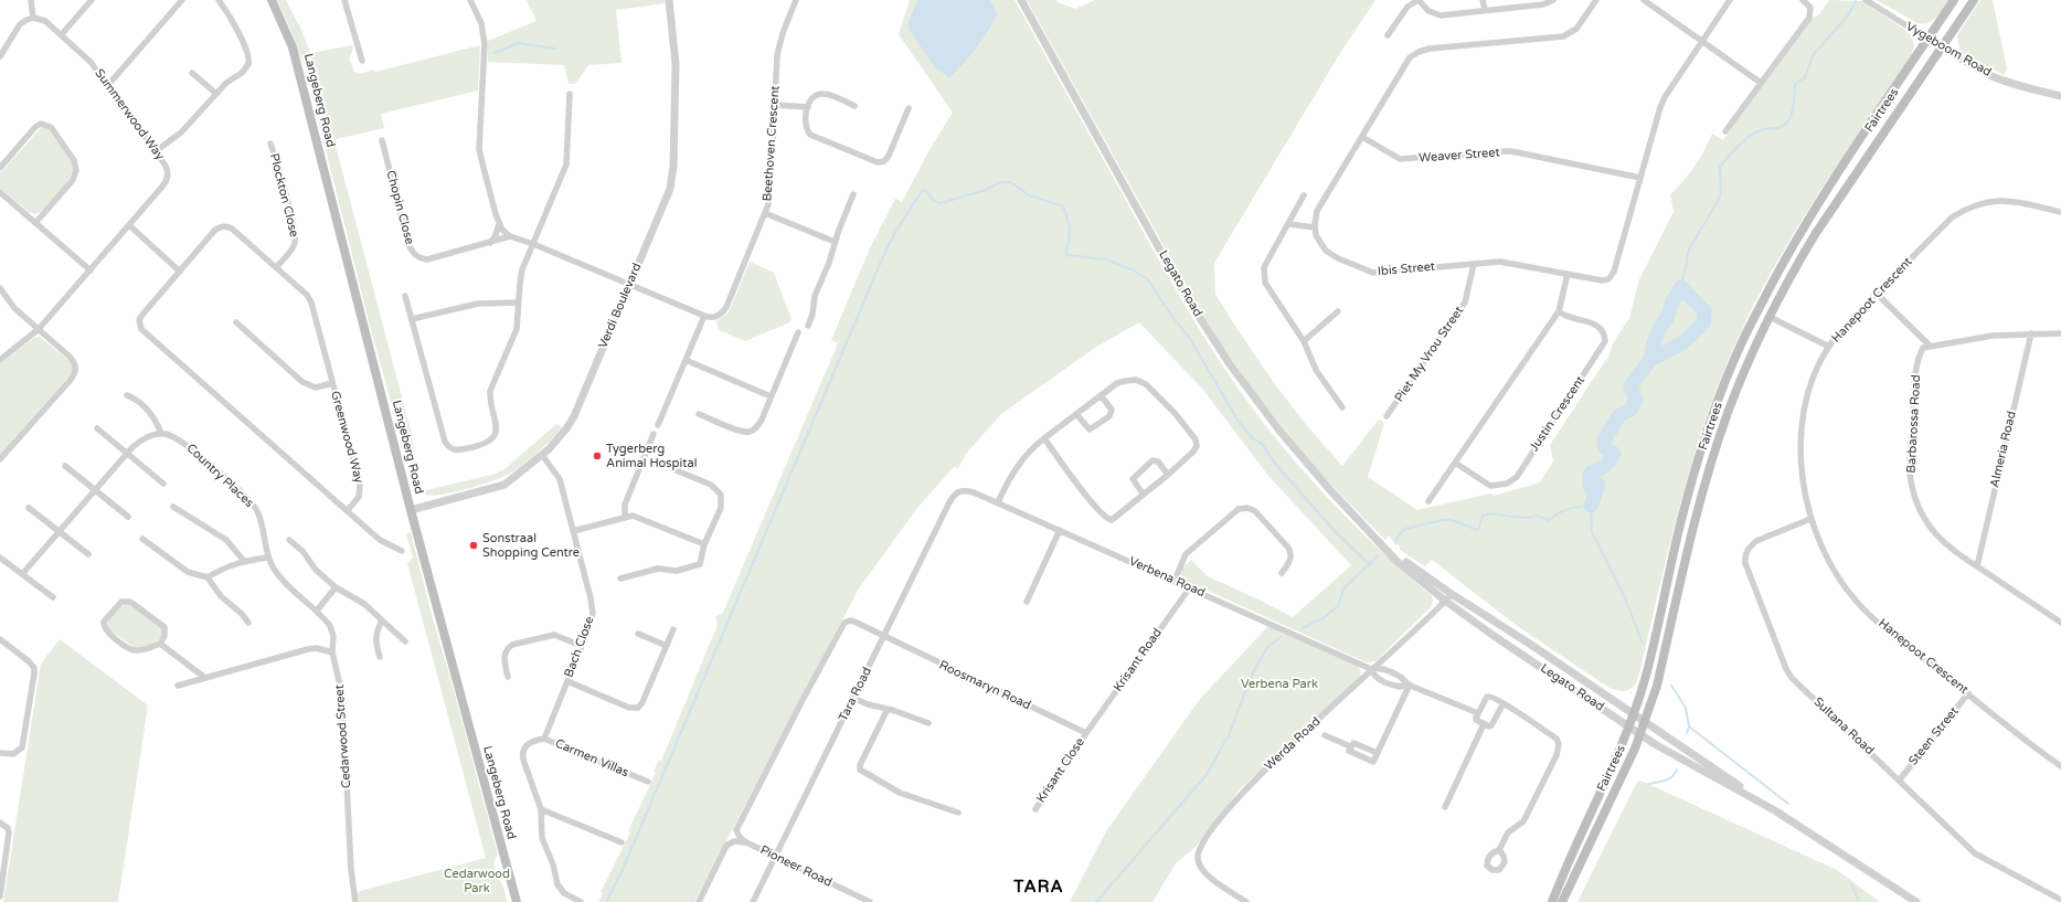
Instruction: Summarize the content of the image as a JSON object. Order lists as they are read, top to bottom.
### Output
{
  "streets": {
    "main road": ["Langeberg Road", "Fairtrees"],
    "street": [
      "Vygeboom Road",
      "Summerwood Way",
      "Beethoven Crescent",
      "Weaver Street",
      "Plockton Close",
      "Chopin Close",
      "Ibis Street",
      "Legato Road",
      "Hanepoot Crescent",
      "Verdi Boulevard",
      "Piet My Vrou Street",
      "Justin Crescent",
      "Barbarossa Road",
      "Greenwood Way",
      "Almeria Road",
      "Country Places",
      "Verbena Road",
      "Bach Close",
      "Krisant Road",
      "Roosmaryn Road",
      "Tara Road",
      "Sultana Road",
      "Cedarwood Street",
      "Steen Street",
      "Werda Road",
      "Carmen Villas",
      "Krisant Close",
      "Pioneer Road"
    ]
  },
  "crossings": [
    ["Vygeboom Road", "Fairtrees"],
    ["Langeberg Road", "Verdi Boulevard"],
    ["Fairtrees", "Legato Road"],
    ["Weaver Street", "Ibis Street"],
    ["Plockton Close", "Greenwood Way"],
    ["Ibis Street", "Piet My Vrou Street"],
    ["Legato Road", "Werda Road"],
    ["Hanepoot Crescent", "Sultana Road"],
    ["Hanepoot Crescent", "Steen Street"],
    ["Verdi Boulevard", "Bach Close"],
    ["Barbarossa Road", "Almeria Road"],
    ["Verbena Road", "Krisant Road"],
    ["Verbena Road", "Tara Road"],
    ["Verbena Road", "Werda Road"],
    ["Bach Close", "Carmen Villas"],
    ["Krisant Road", "Roosmaryn Road"],
    ["Krisant Road", "Krisant Close"],
    ["Roosmaryn Road", "Tara Road"],
    ["Roosmaryn Road", "Krisant Close"],
    ["Roosmaryn Road", "Pioneer Road"],
    ["Tara Road", "Pioneer Road"],
    ["Sultana Road", "Steen Street"]
  ],
  "districts": ["TARA"],
  "parks": ["Verbena Park", "Cedarwood Park"],
  "places": ["Tygerberg Animal Hospital", "Sonstraal Shopping Centre"]
}
